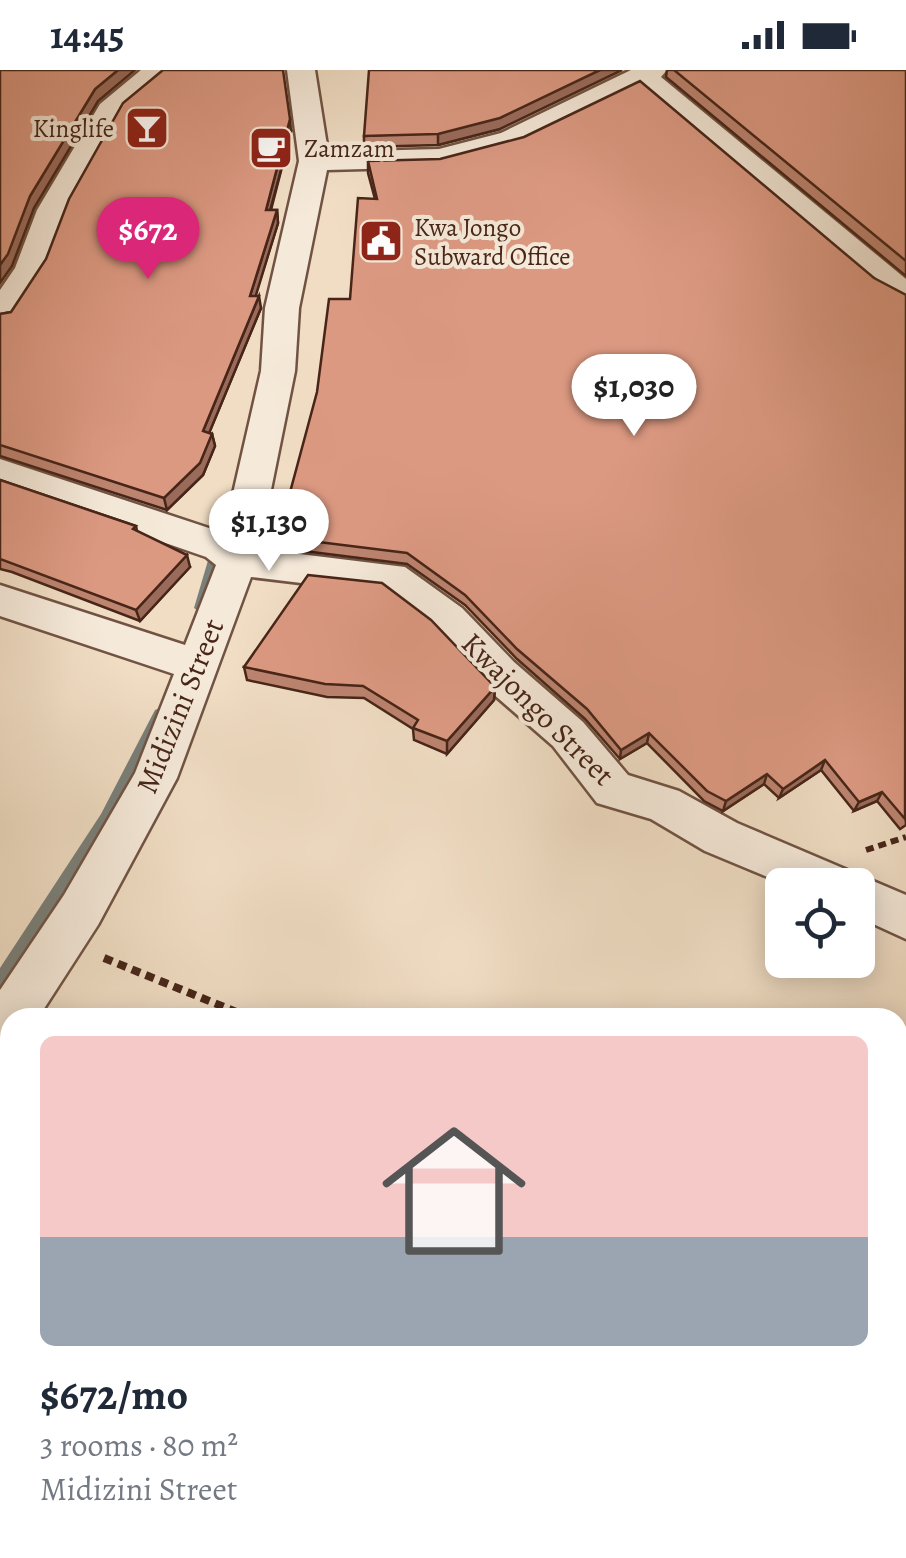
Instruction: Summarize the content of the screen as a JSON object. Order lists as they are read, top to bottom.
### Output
{
  "streets": {
    "street": ["Midizini Street", "Kwajongo Street"]
  },
  "crossings": [
    ["Midizini Street", "Kwajongo Street"]
  ],
  "places": {
    "bar": ["Kinglife"],
    "cafe": ["Zamzam"],
    "public building": ["Kwa Jongo Subward Office"]
  },
  "page": {
    "status": "14:45",
    "price": ["$672", "$1,030", "$1,130"],
    "list": [
      {
        "name": "$672/mo",
        "note": "3 rooms · 80 m² · Midizini Street"
      }
    ]
  }
}
